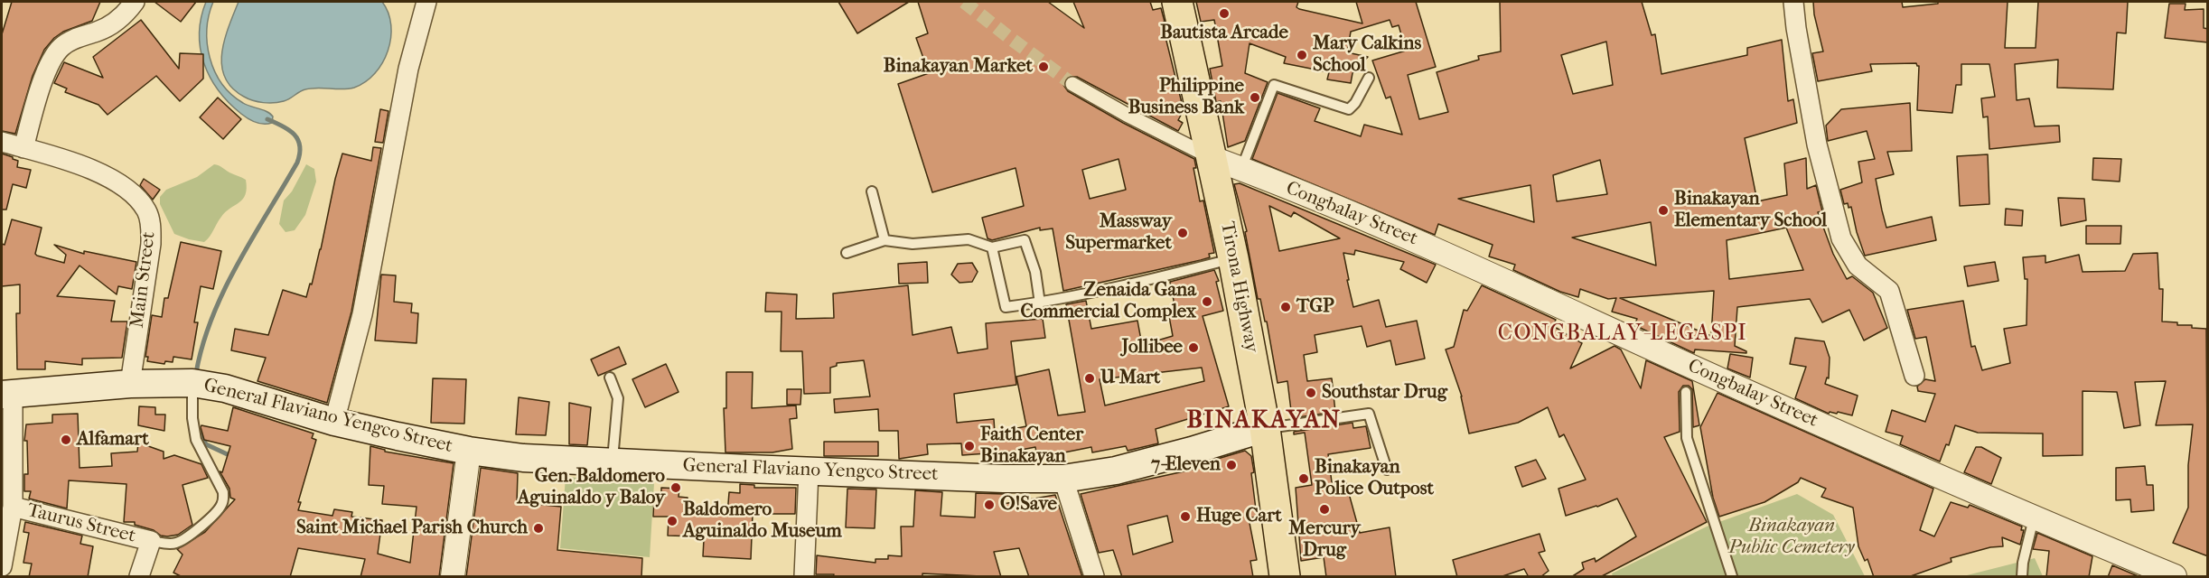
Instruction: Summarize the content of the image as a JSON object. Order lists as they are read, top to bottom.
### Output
{
  "streets": {
    "main road": ["Tirona Highway", "General Flaviano Yengco Street"],
    "street": ["Congbalay Street", "Main Street", "Taurus Street"]
  },
  "crossings": [
    ["Congbalay Street", "Tirona Highway"],
    ["Main Street", "General Flaviano Yengco Street"],
    ["Tirona Highway", "General Flaviano Yengco Street"]
  ],
  "districts": ["CONGBALAY-LEGASPI", "BINAKAYAN"],
  "parks": ["Binakayan Public Cemetery"],
  "places": [
    "Bautista Arcade",
    "Mary Calkins School",
    "Binakayan Market",
    "Philippine Business Bank",
    "Binakayan Elementary School",
    "Massway Supermarket",
    "Zenaida Gana Commercial Complex",
    "TGP",
    "Jollibee",
    "U Mart",
    "Southstar Drug",
    "Alfamart",
    "Faith Center Binakayan",
    "7-Eleven",
    "Binakayan Police Outpost",
    "Gen. Baldomero Aguinaldo y Baloy",
    "O!Save",
    "Mercury Drug",
    "Huge Cart",
    "Baldomero Aguinaldo Museum",
    "Saint Michael Parish Church"
  ]
}
